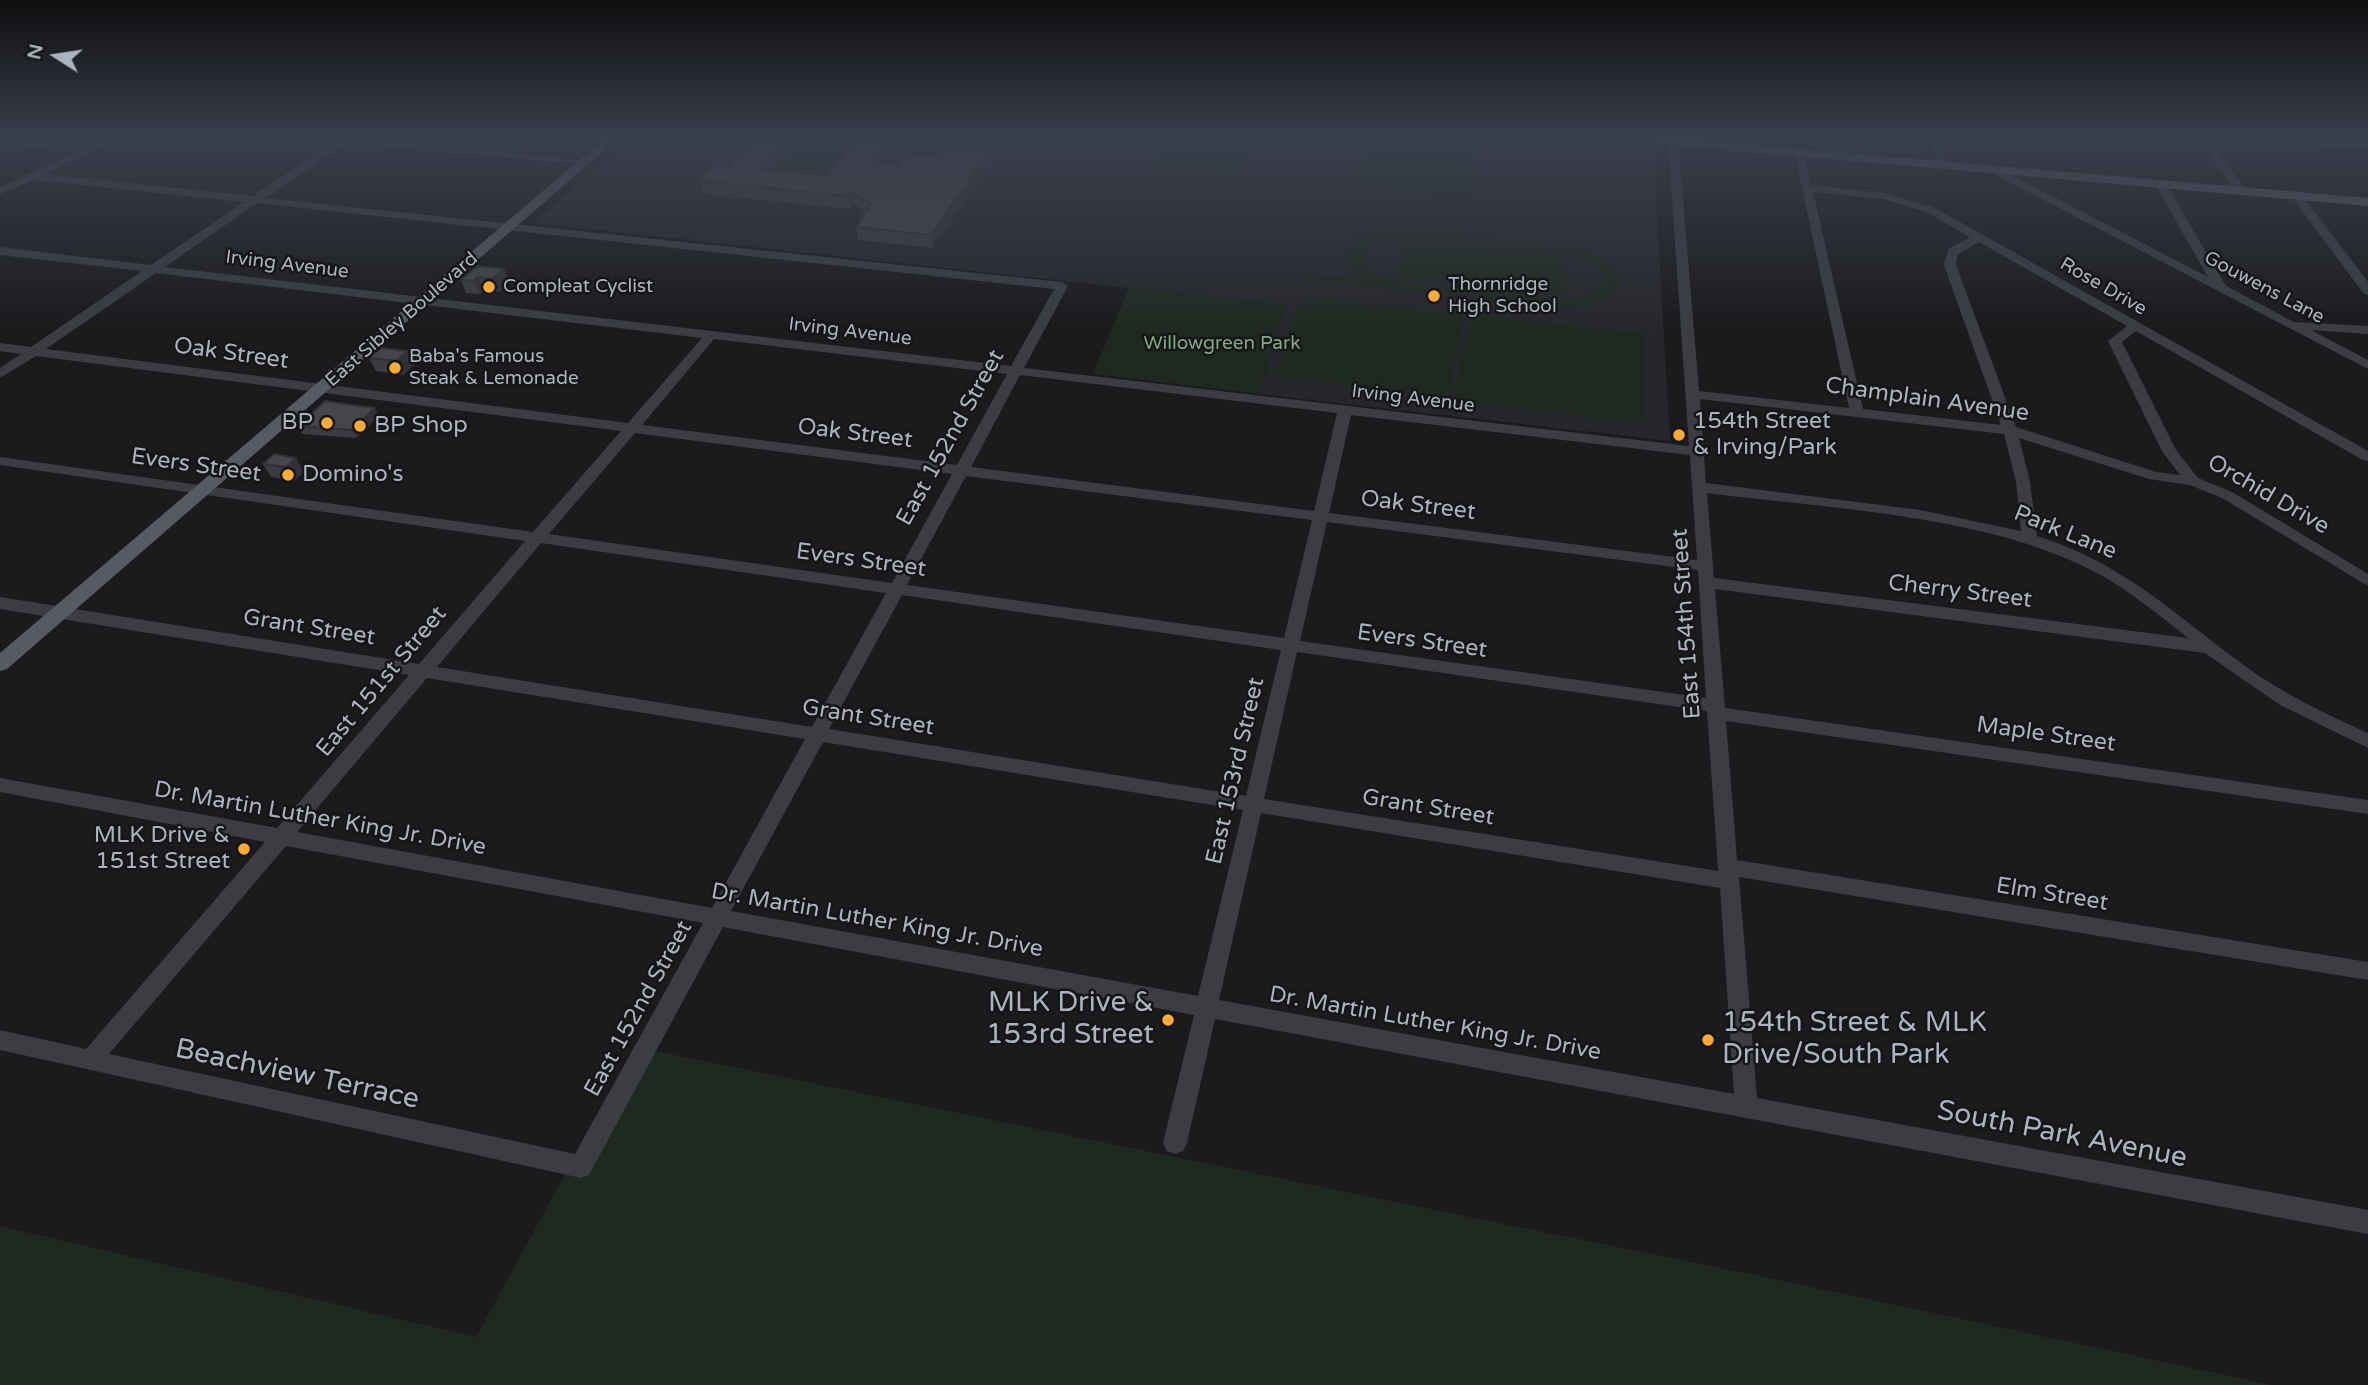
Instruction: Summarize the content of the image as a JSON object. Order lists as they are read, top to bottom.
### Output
{
  "streets": {
    "main road": ["East Sibley Boulevard"],
    "street": [
      "Irving Avenue",
      "Rose Drive",
      "Gouwens Lane",
      "Oak Street",
      "Champlain Avenue",
      "East 152nd Street",
      "Evers Street",
      "Orchid Drive",
      "Park Lane",
      "Cherry Street",
      "East 154th Street",
      "Grant Street",
      "East 151st Street",
      "Maple Street",
      "East 153rd Street",
      "Dr. Martin Luther King Jr. Drive",
      "Elm Street",
      "Beachview Terrace",
      "South Park Avenue"
    ]
  },
  "crossings": [
    ["Irving Avenue", "East Sibley Boulevard"],
    ["Irving Avenue", "East 152nd Street"],
    ["Irving Avenue", "East 154th Street"],
    ["Irving Avenue", "East 151st Street"],
    ["Irving Avenue", "East 153rd Street"],
    ["Rose Drive", "Orchid Drive"],
    ["East Sibley Boulevard", "Oak Street"],
    ["East Sibley Boulevard", "East 152nd Street"],
    ["East Sibley Boulevard", "Evers Street"],
    ["East Sibley Boulevard", "Grant Street"],
    ["Oak Street", "East 152nd Street"],
    ["Oak Street", "Cherry Street"],
    ["Oak Street", "East 154th Street"],
    ["Oak Street", "East 151st Street"],
    ["Oak Street", "East 153rd Street"],
    ["Champlain Avenue", "Orchid Drive"],
    ["Champlain Avenue", "East 154th Street"],
    ["East 152nd Street", "Evers Street"],
    ["East 152nd Street", "Grant Street"],
    ["East 152nd Street", "Dr. Martin Luther King Jr. Drive"],
    ["East 152nd Street", "Beachview Terrace"],
    ["Evers Street", "East 154th Street"],
    ["Evers Street", "East 151st Street"],
    ["Evers Street", "Maple Street"],
    ["Evers Street", "East 153rd Street"],
    ["Park Lane", "Cherry Street"],
    ["Park Lane", "East 154th Street"],
    ["Cherry Street", "East 154th Street"],
    ["East 154th Street", "Grant Street"],
    ["East 154th Street", "Maple Street"],
    ["East 154th Street", "Dr. Martin Luther King Jr. Drive"],
    ["East 154th Street", "Elm Street"],
    ["East 154th Street", "South Park Avenue"],
    ["Grant Street", "East 151st Street"],
    ["Grant Street", "East 153rd Street"],
    ["Grant Street", "Elm Street"],
    ["East 151st Street", "Dr. Martin Luther King Jr. Drive"],
    ["East 151st Street", "Beachview Terrace"],
    ["East 153rd Street", "Dr. Martin Luther King Jr. Drive"],
    ["Dr. Martin Luther King Jr. Drive", "South Park Avenue"]
  ],
  "parks": ["Willowgreen Park"],
  "places": [
    "Compleat Cyclist",
    "Thornridge High School",
    "Baba's Famous Steak & Lemonade",
    "BP",
    "BP Shop",
    "154th Street & Irving/Park",
    "Domino's",
    "MLK Drive & 151st Street",
    "MLK Drive & 153rd Street",
    "154th Street & MLK Drive/South Park"
  ],
  "north": "left"
}
